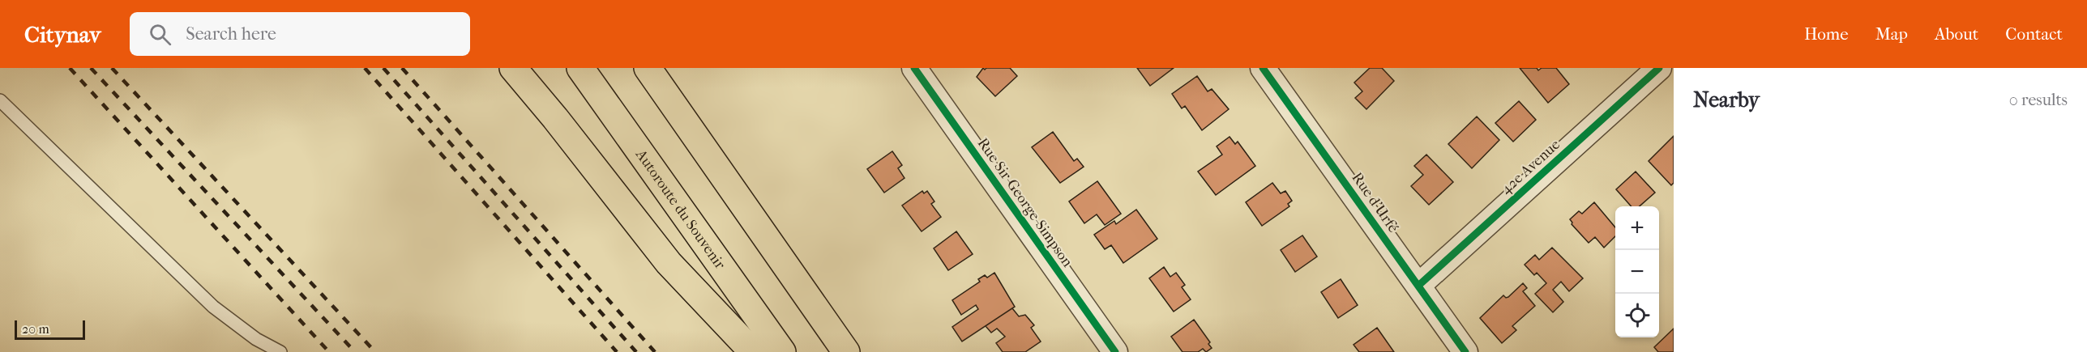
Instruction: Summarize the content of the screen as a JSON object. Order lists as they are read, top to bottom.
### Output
{
  "streets": {
    "highway": ["Autoroute du Souvenir"],
    "street": ["42e Avenue", "Rue Sir-George-Simpson", "Rue d'Urfé"]
  },
  "crossings": [
    ["42e Avenue", "Rue d'Urfé"]
  ],
  "scale_bar": "20 m",
  "page": {
    "header": "Citynav",
    "search": "Search here",
    "nav": [
      "Home",
      "Map",
      "About",
      "Contact"
    ],
    "heading": ["Nearby", "0 results"],
    "map_buttons": ["+", "−"],
    "scale": "20 m"
  }
}
